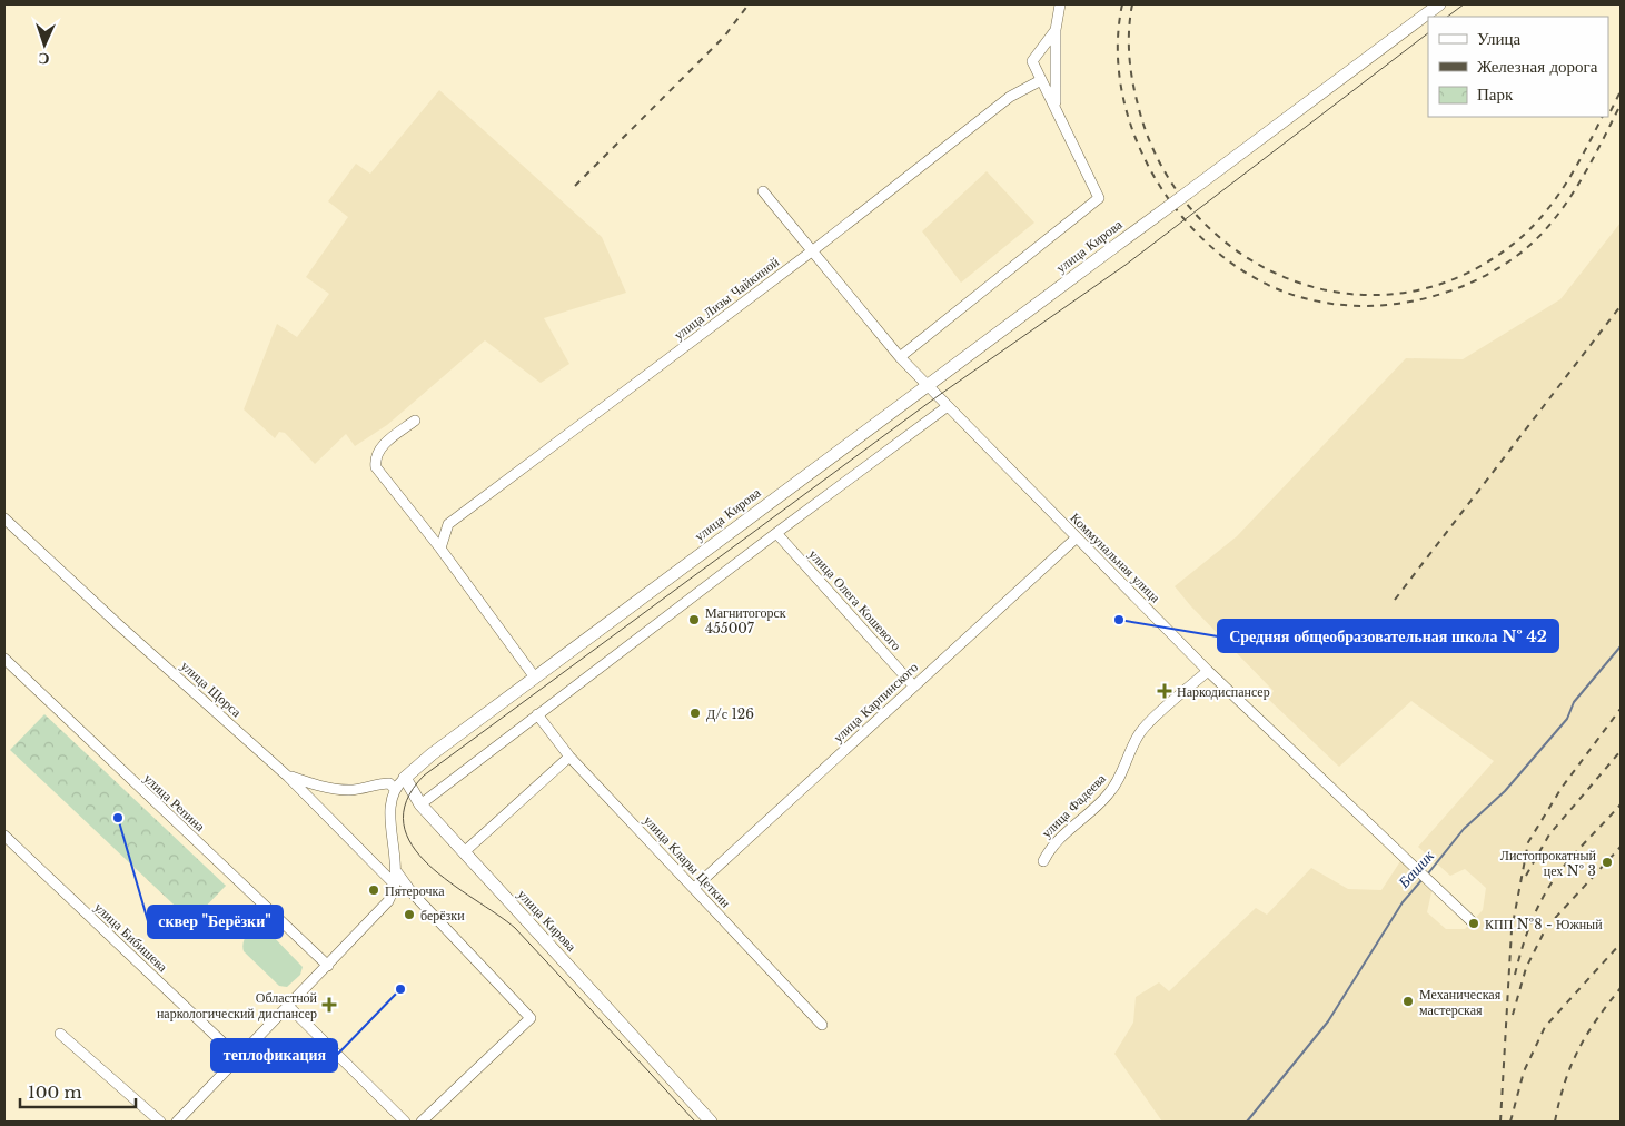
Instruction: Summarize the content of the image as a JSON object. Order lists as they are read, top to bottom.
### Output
{
  "streets": {
    "main road": ["улица Кирова"],
    "street": [
      "улица Лизы Чайкиной",
      "Коммунальная улица",
      "улица Олега Кошевого",
      "улица Щорса",
      "улица Карпинского",
      "улица Репина",
      "улица Фадеева",
      "улица Клары Цеткин",
      "улица Бибишева"
    ]
  },
  "crossings": [
    ["улица Кирова", "Коммунальная улица"],
    ["улица Лизы Чайкиной", "Коммунальная улица"],
    ["Коммунальная улица", "улица Карпинского"],
    ["Коммунальная улица", "улица Фадеева"],
    ["улица Олега Кошевого", "улица Карпинского"],
    ["улица Карпинского", "улица Клары Цеткин"]
  ],
  "water": ["Башик"],
  "places": {
    "other": [
      "Магнитогорск 455007",
      "Средняя общеобразовательная школа № 42",
      "Д/с 126",
      "сквер \"Берёзки\"",
      "Листопрокатный цех № 3",
      "Пятерочка",
      "берёзки",
      "КПП №8 - Южный",
      "теплофикация",
      "Механическая мастерская"
    ],
    "health": ["Наркодиспансер", "Областной наркологический диспансер"]
  },
  "legend": ["Улица", "Железная дорога", "Парк"],
  "scale_bar": "100 m",
  "north": "bottom"
}
